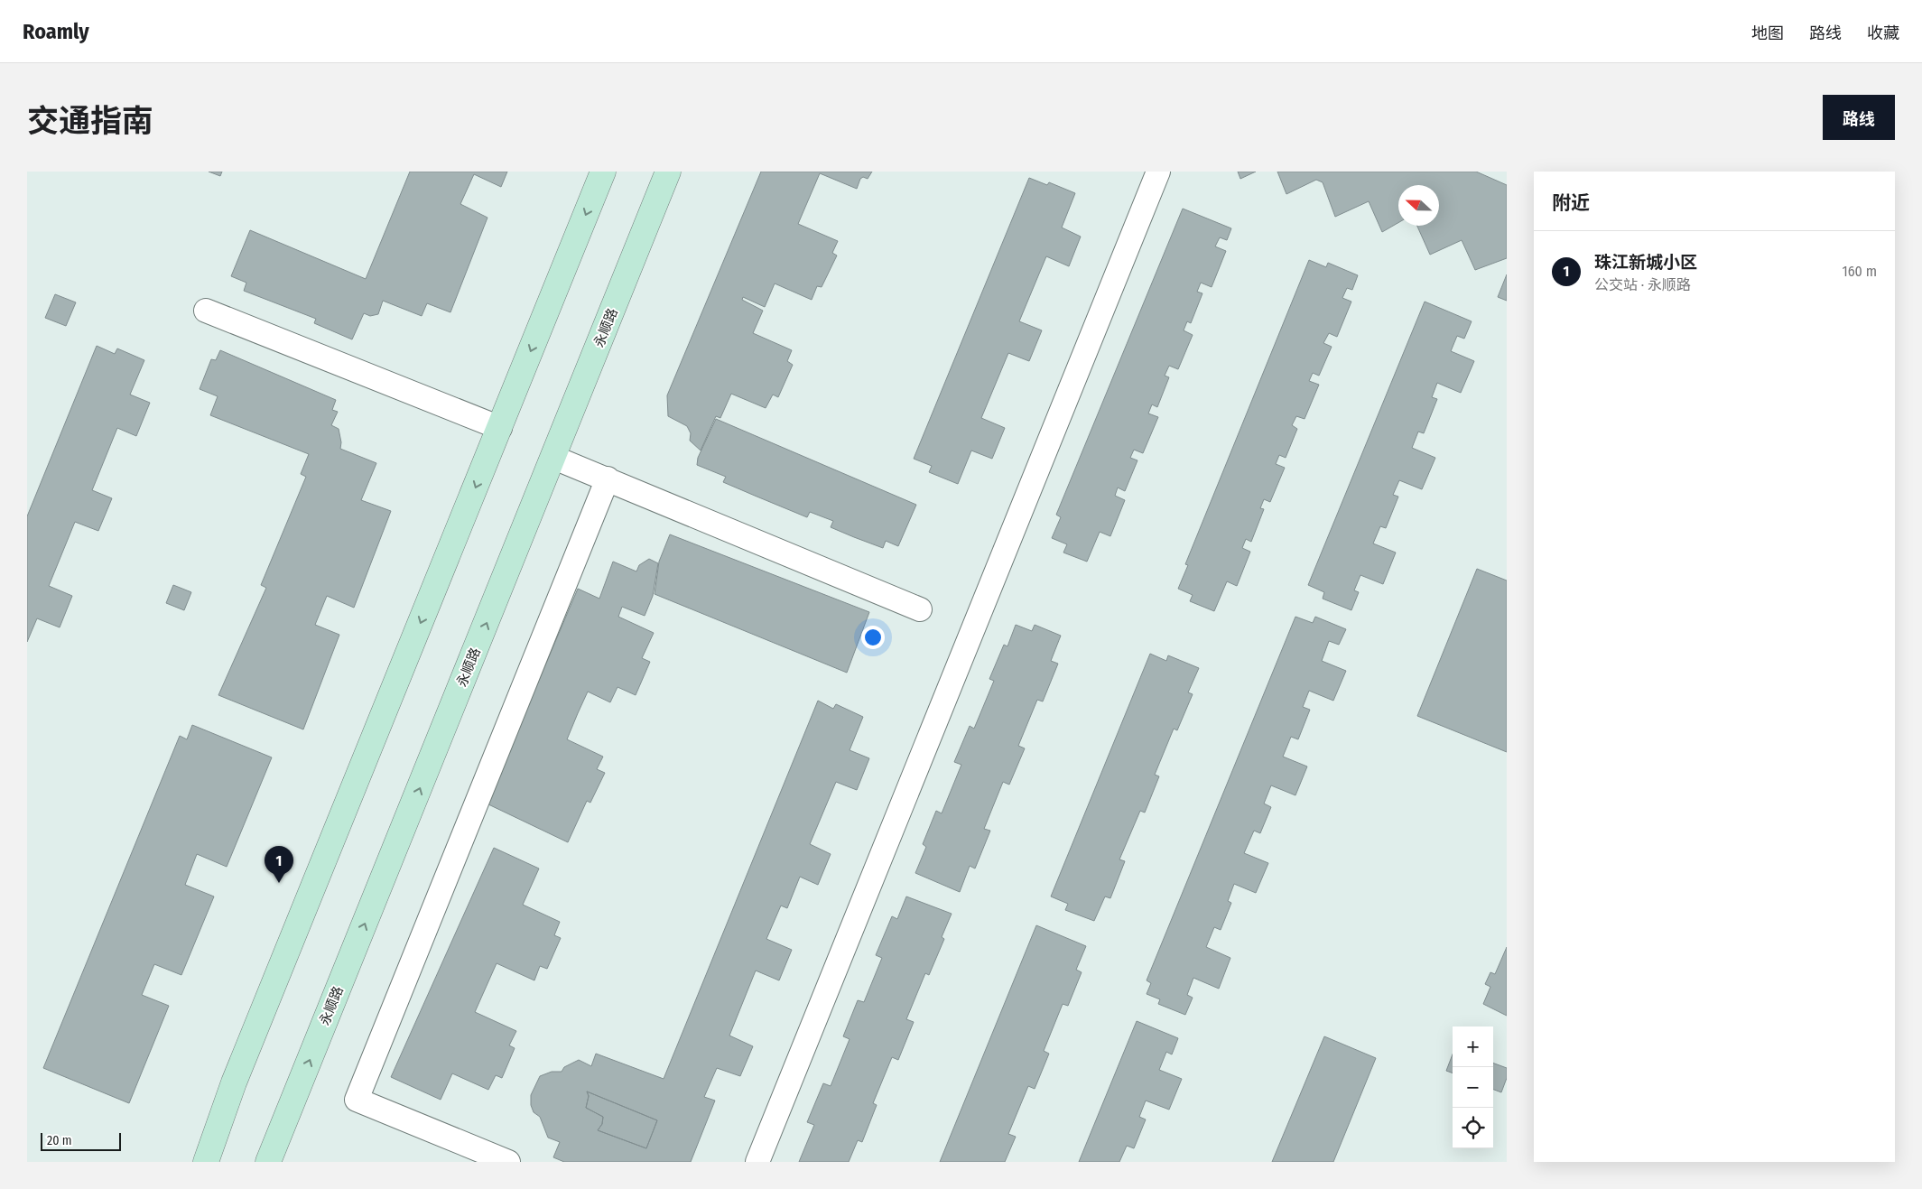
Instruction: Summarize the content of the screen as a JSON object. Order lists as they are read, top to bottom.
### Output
{
  "streets": {
    "main road": ["永顺路"]
  },
  "scale_bar": "20 m",
  "north": "left",
  "page": {
    "header": "Roamly",
    "nav": ["地图", "路线", "收藏"],
    "title": "交通指南",
    "buttons": "路线",
    "heading": "附近",
    "list": [
      {
        "mark": "1",
        "name": "珠江新城小区",
        "note": "公交站 · 永顺路",
        "value": "160 m"
      }
    ],
    "pins": "1",
    "map_buttons": ["+", "−"],
    "scale": "20 m"
  }
}
